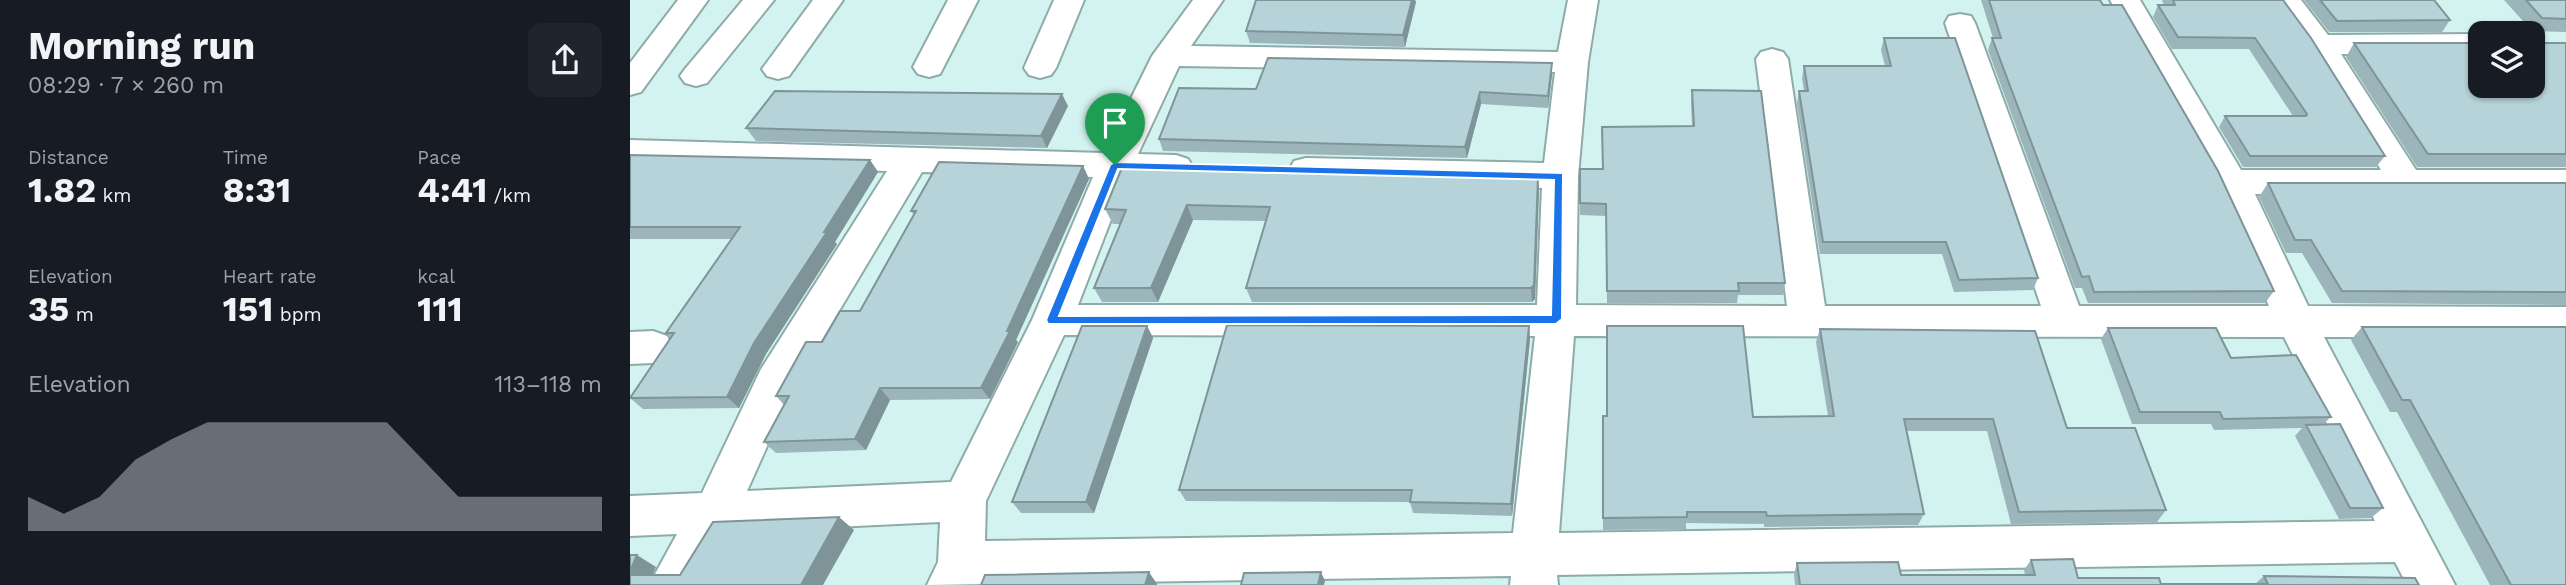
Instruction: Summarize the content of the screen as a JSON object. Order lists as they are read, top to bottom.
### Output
{
  "page": {
    "heading": ["Morning run", "08:29 · 7 × 260 m"],
    "stats": [
      ["Distance", "1.82 km"],
      ["Time", "8:31"],
      ["Pace", "4:41 /km"],
      ["Elevation", "35 m"],
      ["Heart rate", "151 bpm"],
      ["kcal", "111"]
    ],
    "chart": ["Elevation", "113–118 m"]
  }
}
